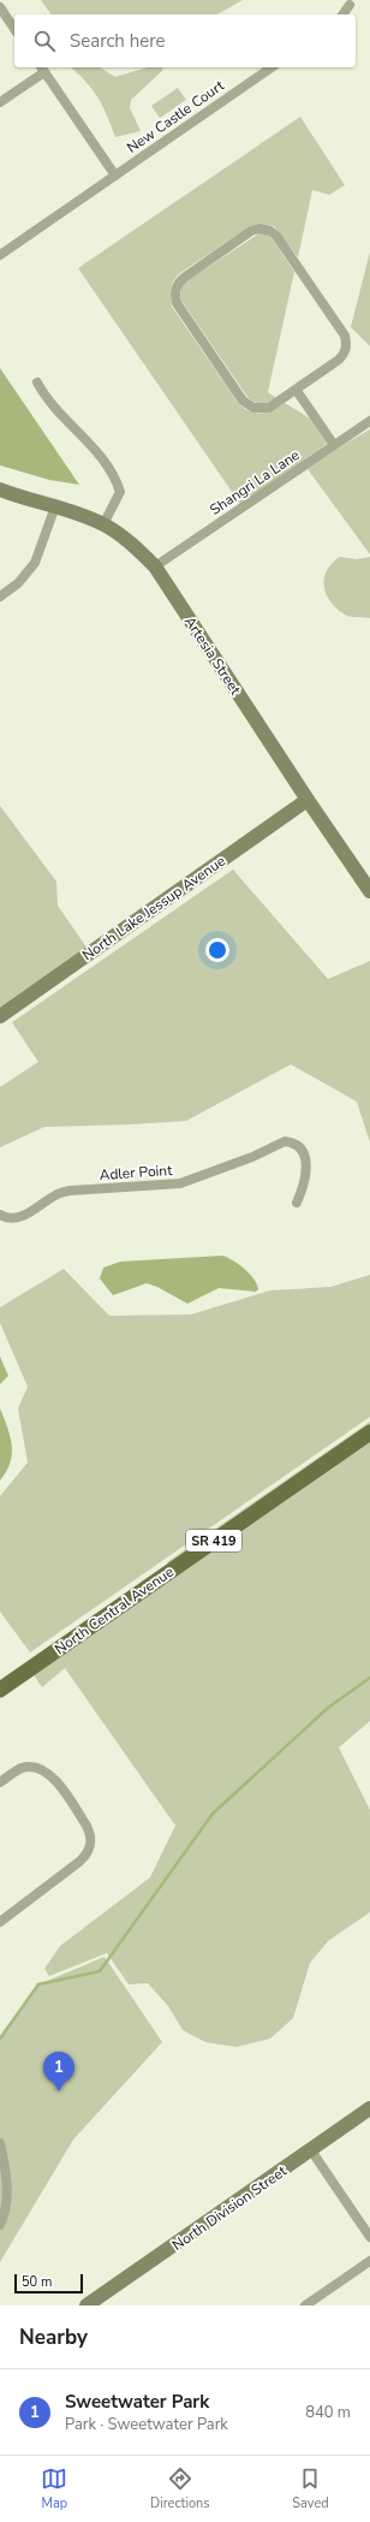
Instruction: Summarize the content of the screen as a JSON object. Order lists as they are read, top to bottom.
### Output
{
  "streets": {
    "main road": ["SR 419", "North Central Avenue"],
    "street": [
      "New Castle Court",
      "Shangri La Lane",
      "Artesia Street",
      "North Lake Jessup Avenue",
      "Adler Point",
      "North Division Street"
    ]
  },
  "crossings": [
    ["Shangri La Lane", "Artesia Street"],
    ["Artesia Street", "North Lake Jessup Avenue"]
  ],
  "scale_bar": "50 m",
  "page": {
    "search": "Search here",
    "pins": "1",
    "scale": "50 m",
    "heading": "Nearby",
    "list": [
      {
        "mark": "1",
        "name": "Sweetwater Park",
        "note": "Park · Sweetwater Park",
        "value": "840 m"
      }
    ],
    "nav": ["Map", "Directions", "Saved"]
  }
}
